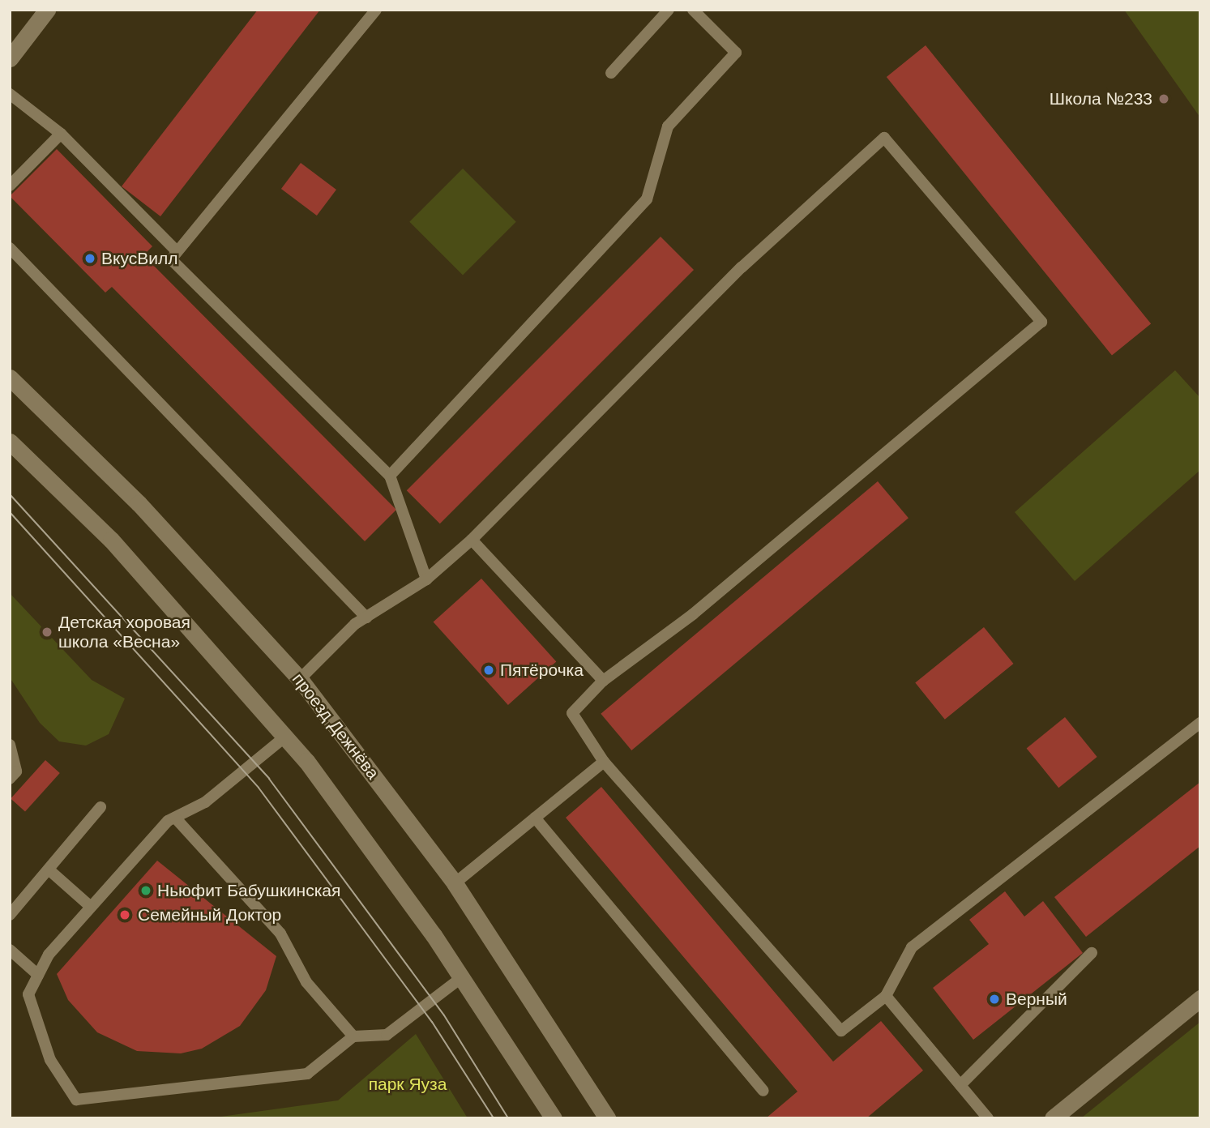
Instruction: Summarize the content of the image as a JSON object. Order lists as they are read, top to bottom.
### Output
{
  "streets": {
    "main road": ["проезд Дежнёва"]
  },
  "parks": ["парк Яуза"],
  "places": [
    "Школа №233",
    "ВкусВилл",
    "Детская хоровая школа «Весна»",
    "Пятёрочка",
    "Ньюфит Бабушкинская",
    "Семейный Доктор",
    "Верный"
  ]
}
